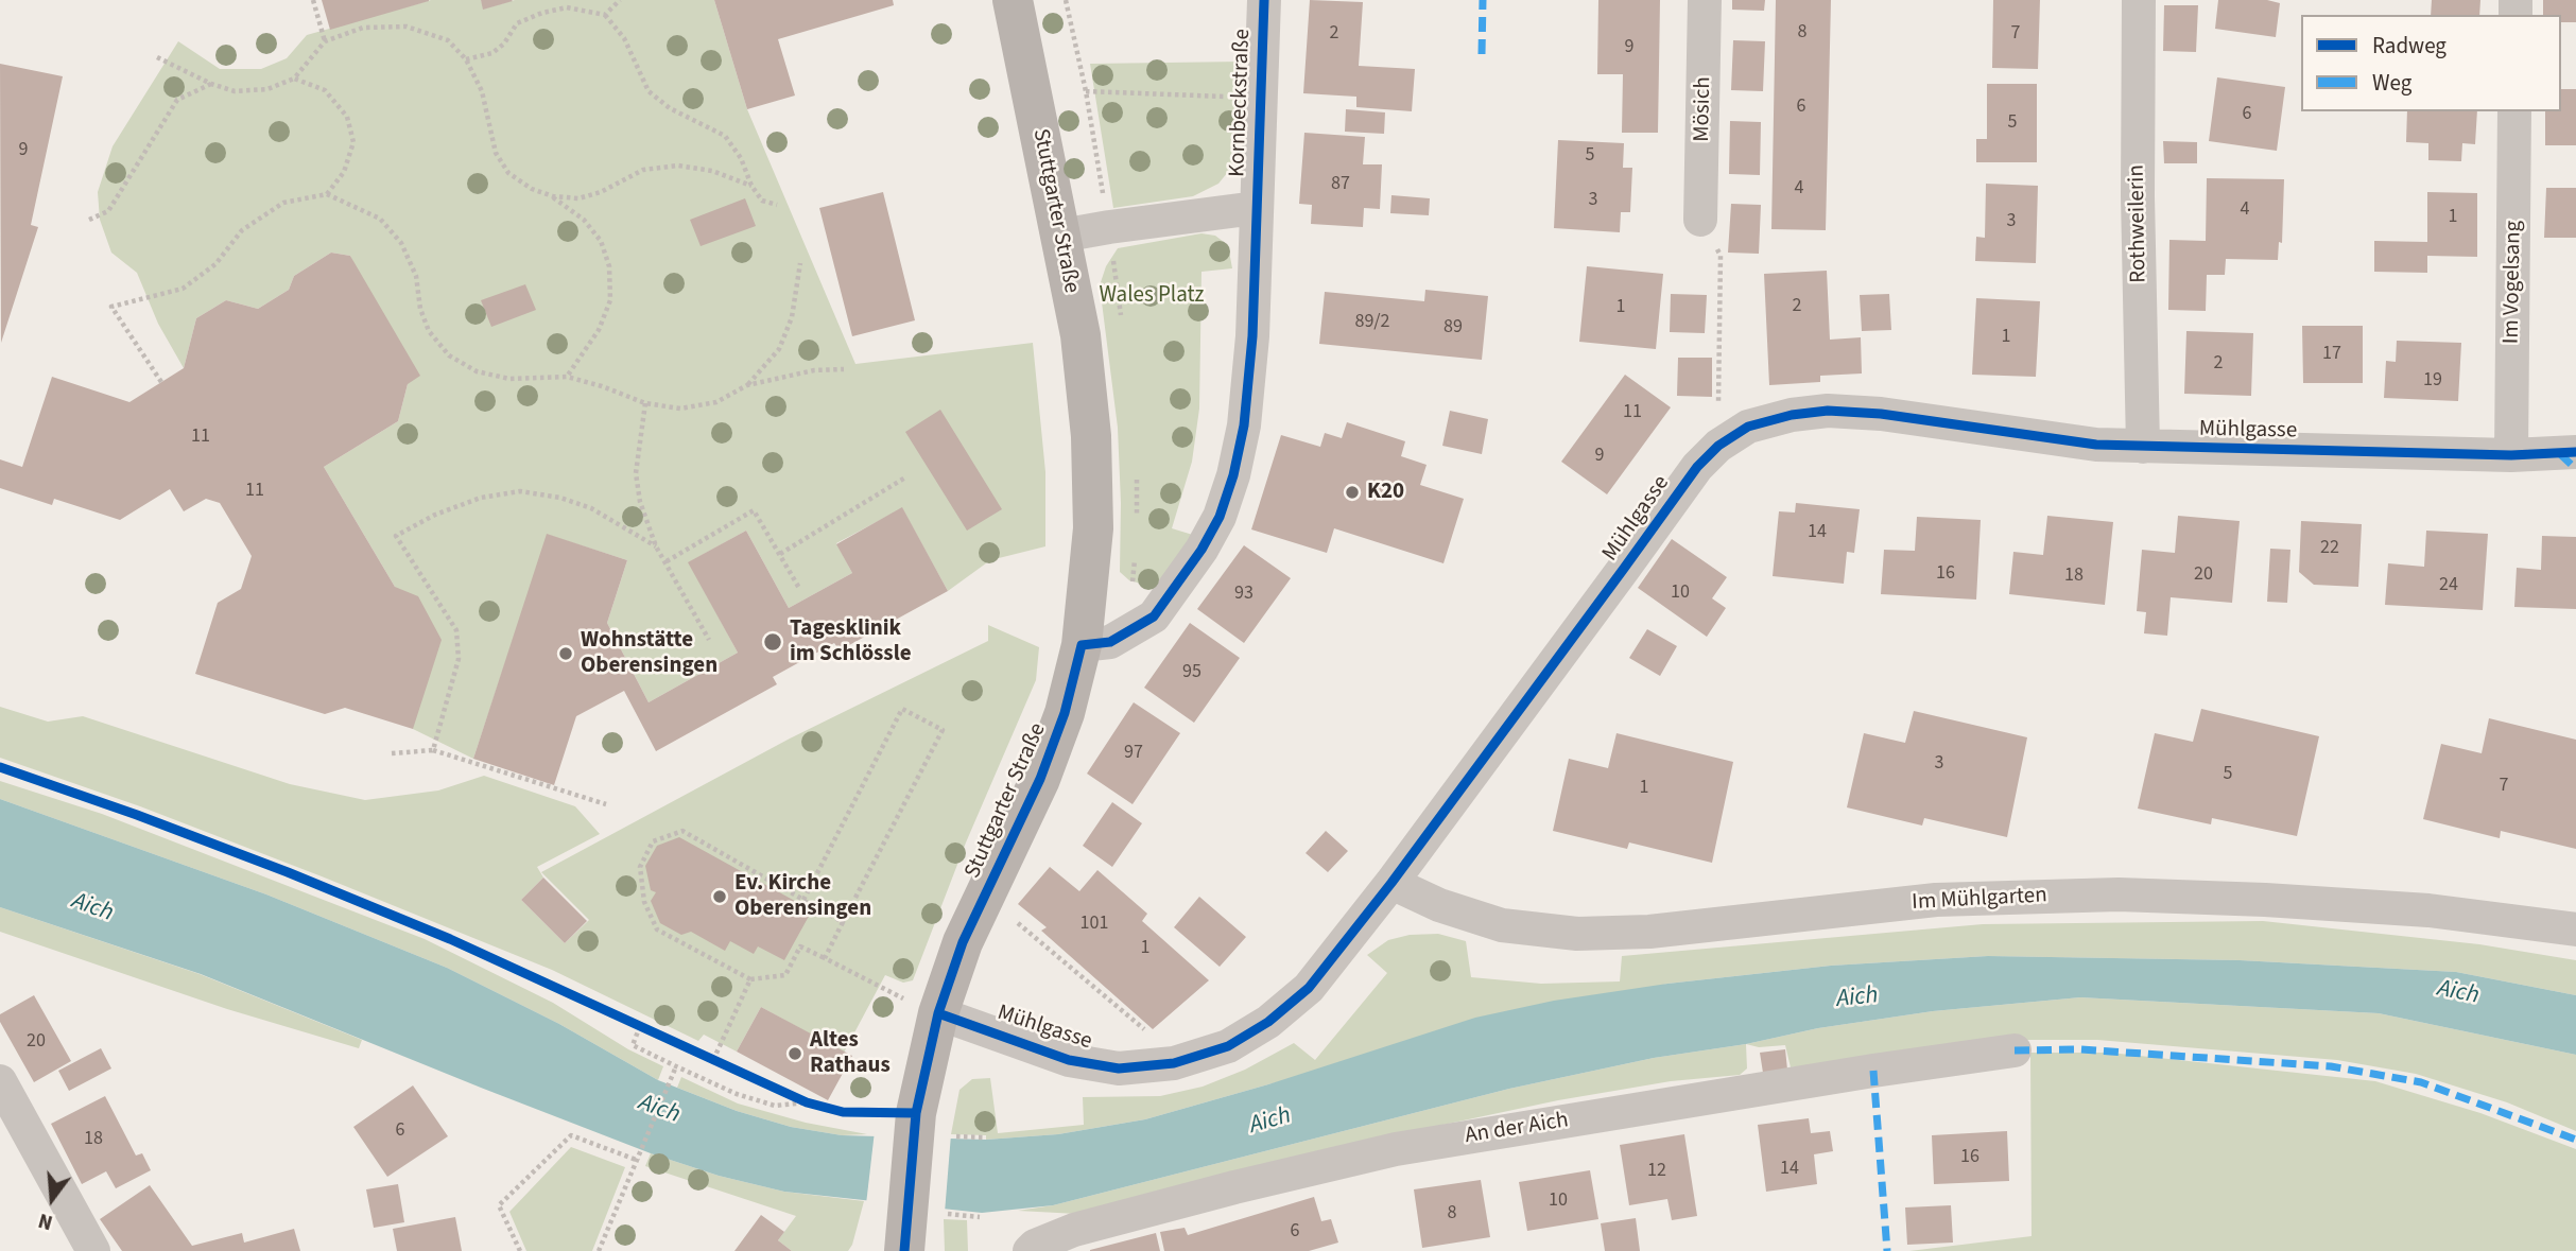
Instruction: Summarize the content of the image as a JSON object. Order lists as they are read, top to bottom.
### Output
{
  "streets": {
    "main road": ["Stuttgarter Straße"],
    "street": [
      "Kornbeckstraße",
      "Mösich",
      "Rothweilerin",
      "Im Vogelsang",
      "Mühlgasse",
      "Im Mühlgarten",
      "An der Aich"
    ]
  },
  "crossings": [
    ["Kornbeckstraße", "Stuttgarter Straße"],
    ["Stuttgarter Straße", "Mühlgasse"],
    ["Rothweilerin", "Mühlgasse"],
    ["Im Vogelsang", "Mühlgasse"],
    ["Mühlgasse", "Im Mühlgarten"]
  ],
  "water": ["Aich"],
  "parks": ["Wales Platz"],
  "places": [
    "K20",
    "Tagesklinik im Schlössle",
    "Wohnstätte Oberensingen",
    "Ev. Kirche Oberensingen",
    "Altes Rathaus"
  ],
  "house_numbers": [
    "8",
    "2",
    "7",
    "9",
    "6",
    "6",
    "5",
    "9",
    "5",
    "87",
    "4",
    "3",
    "4",
    "1",
    "3",
    "2",
    "1",
    "89/2",
    "89",
    "1",
    "17",
    "2",
    "19",
    "11",
    "11",
    "9",
    "11",
    "14",
    "22",
    "16",
    "20",
    "18",
    "24",
    "10",
    "93",
    "95",
    "97",
    "3",
    "5",
    "7",
    "1",
    "101",
    "1",
    "20",
    "6",
    "18",
    "16",
    "14",
    "12",
    "10",
    "8",
    "6"
  ],
  "legend": ["Radweg", "Weg"],
  "north": "bottom"
}
